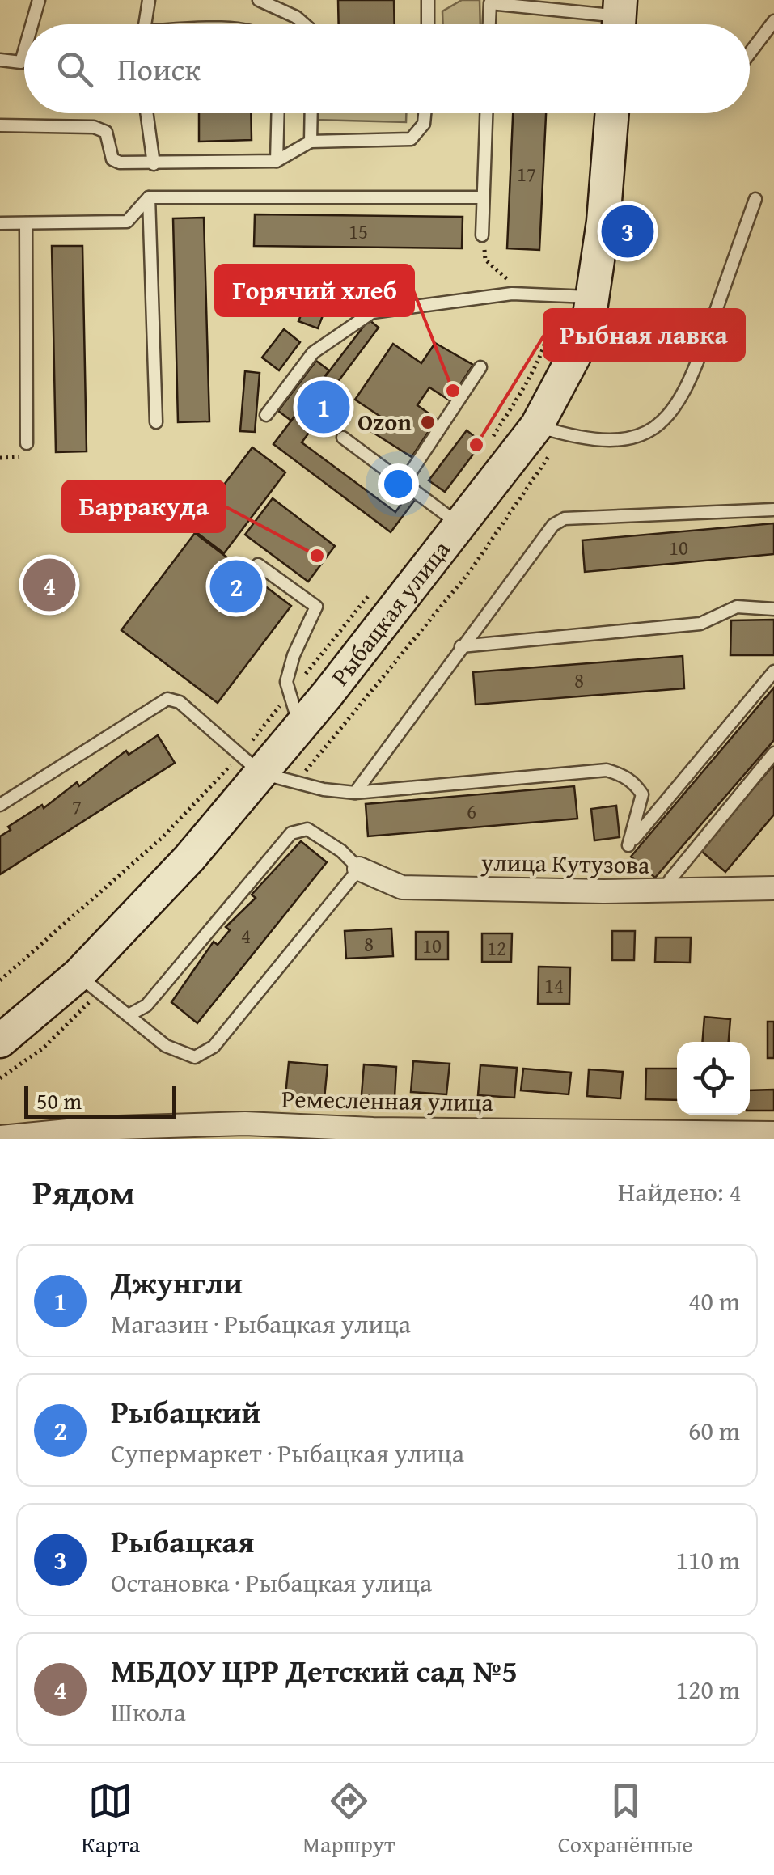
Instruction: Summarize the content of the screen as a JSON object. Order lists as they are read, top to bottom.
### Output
{
  "streets": {
    "main road": ["Рыбацкая улица"],
    "street": ["улица Кутузова", "Ремесленная улица"]
  },
  "places": [
    "Горячий хлеб",
    "Ozon",
    "Рыбная лавка",
    "Барракуда"
  ],
  "house_numbers": [
    "17",
    "15",
    "10",
    "8",
    "7",
    "6",
    "4",
    "8",
    "10",
    "12",
    "14"
  ],
  "scale_bar": "50 m",
  "page": {
    "search": "Поиск",
    "pins": [
      "3",
      "1",
      "4",
      "2"
    ],
    "scale": "50 m",
    "heading": ["Рядом", "Найдено: 4"],
    "list": [
      {
        "mark": "1",
        "name": "Джунгли",
        "note": "Магазин · Рыбацкая улица",
        "value": "40 m"
      },
      {
        "mark": "2",
        "name": "Рыбацкий",
        "note": "Супермаркет · Рыбацкая улица",
        "value": "60 m"
      },
      {
        "mark": "3",
        "name": "Рыбацкая",
        "note": "Остановка · Рыбацкая улица",
        "value": "110 m"
      },
      {
        "mark": "4",
        "name": "МБДОУ ЦРР Детский сад №5",
        "note": "Школа",
        "value": "120 m"
      }
    ],
    "nav": ["Карта", "Маршрут", "Сохранённые"]
  }
}
